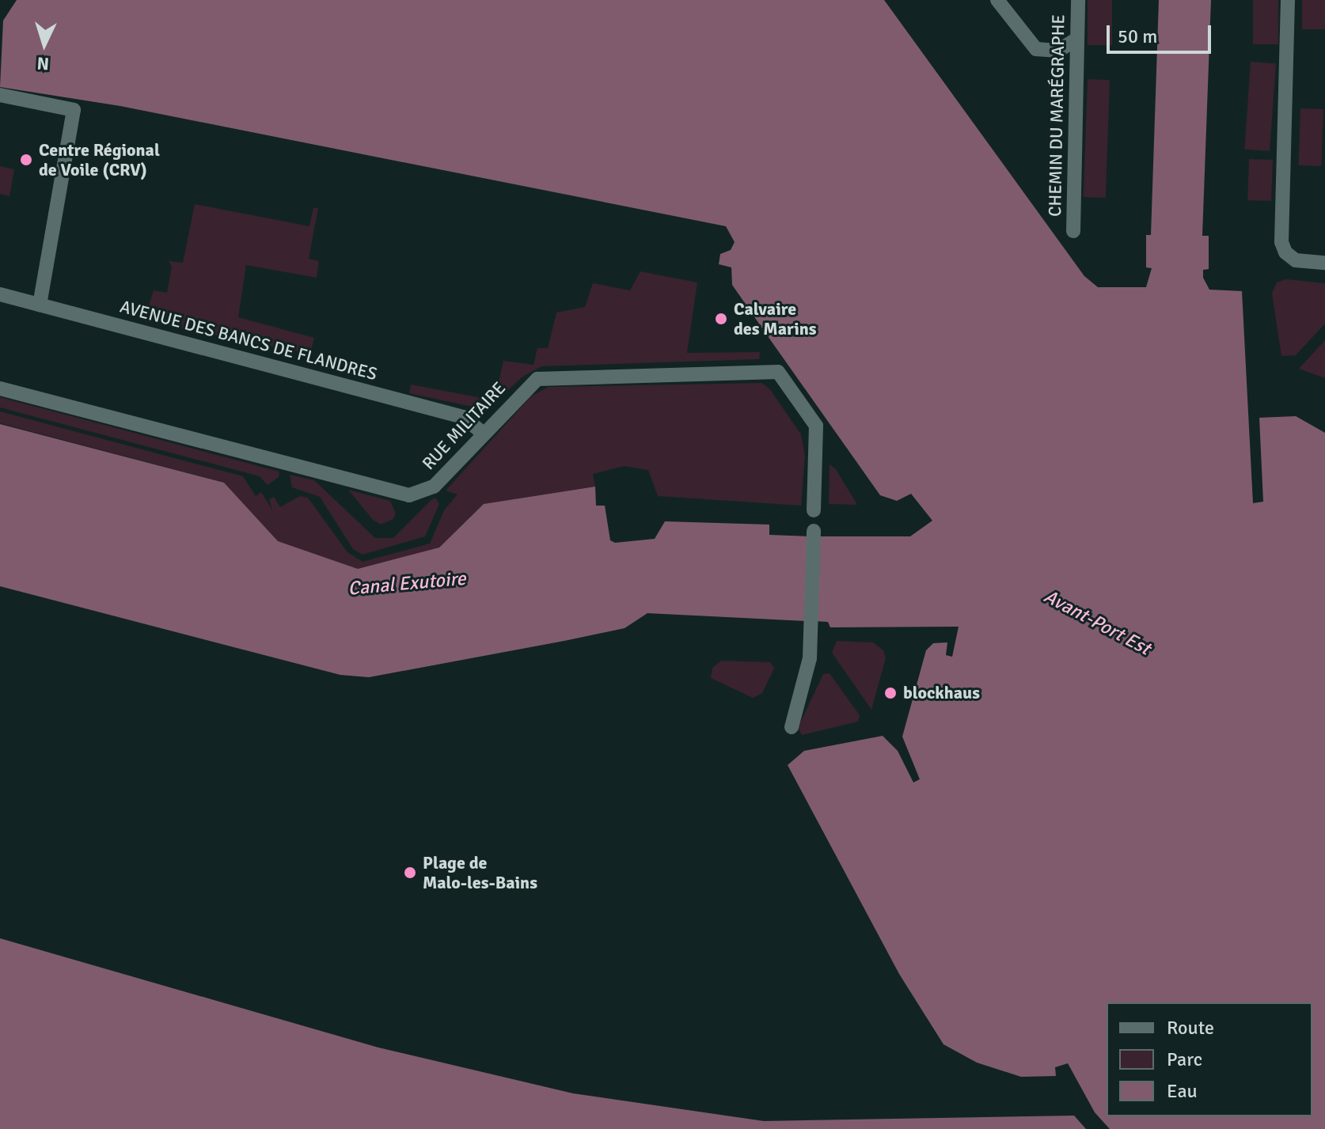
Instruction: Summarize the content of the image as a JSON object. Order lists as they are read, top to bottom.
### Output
{
  "streets": {
    "street": ["CHEMIN DU MARÉGRAPHE", "AVENUE DES BANCS DE FLANDRES", "RUE MILITAIRE"]
  },
  "crossings": [
    ["AVENUE DES BANCS DE FLANDRES", "RUE MILITAIRE"]
  ],
  "water": ["Canal Exutoire", "Avant-Port Est"],
  "places": [
    "Centre Régional de Voile (CRV)",
    "Calvaire des Marins",
    "blockhaus",
    "Plage de Malo-les-Bains"
  ],
  "legend": ["Route", "Parc", "Eau"],
  "scale_bar": "50 m",
  "north": "bottom"
}
